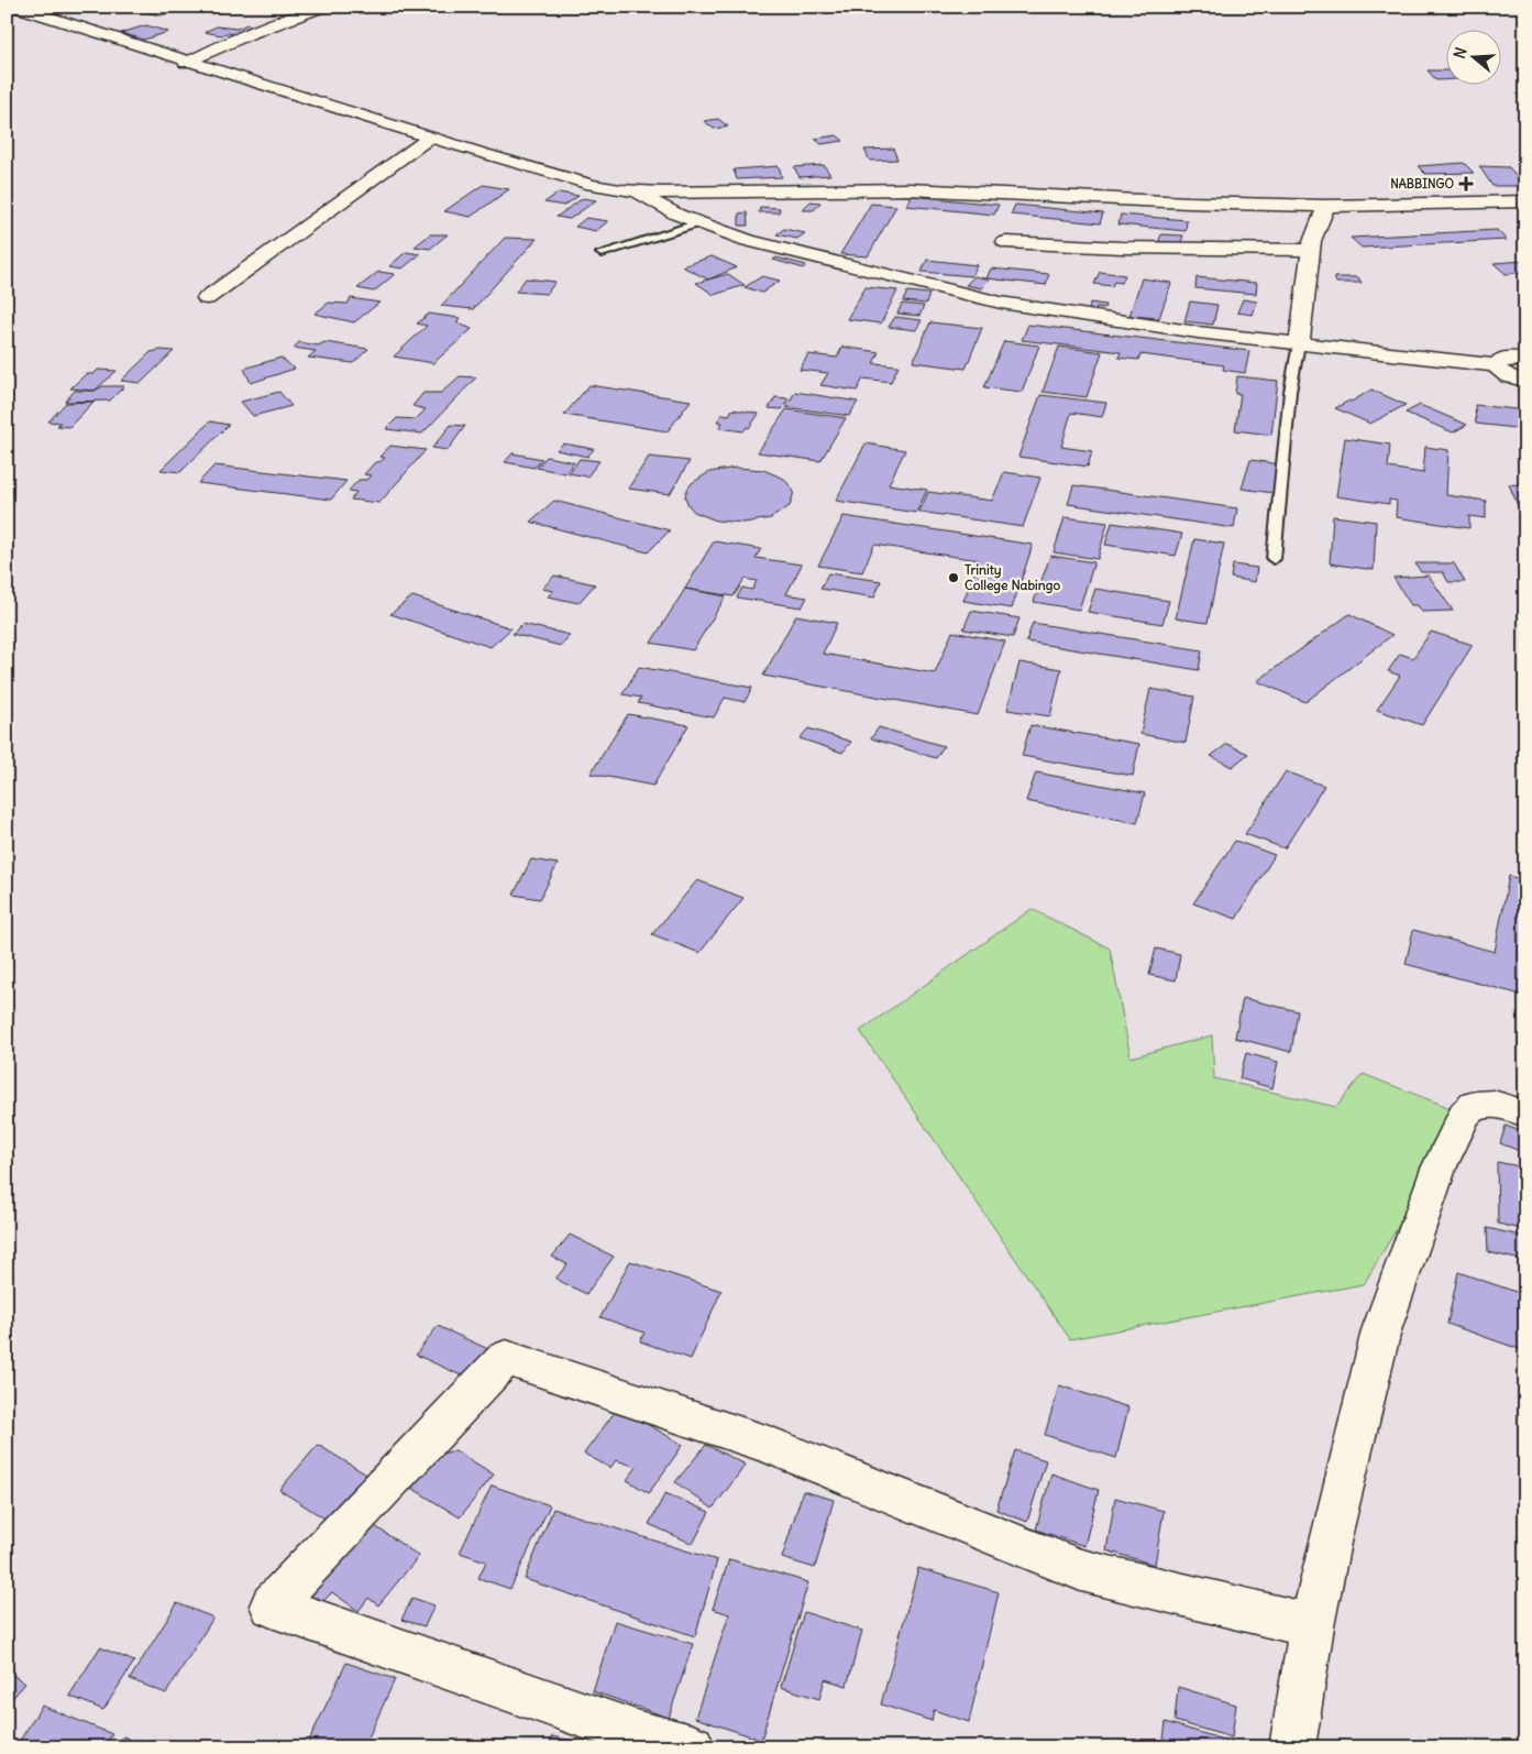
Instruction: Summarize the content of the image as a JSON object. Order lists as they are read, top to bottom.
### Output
{
  "places": {
    "health": ["NABBINGO"],
    "other": ["Trinity College Nabingo"]
  },
  "north": "left"
}
